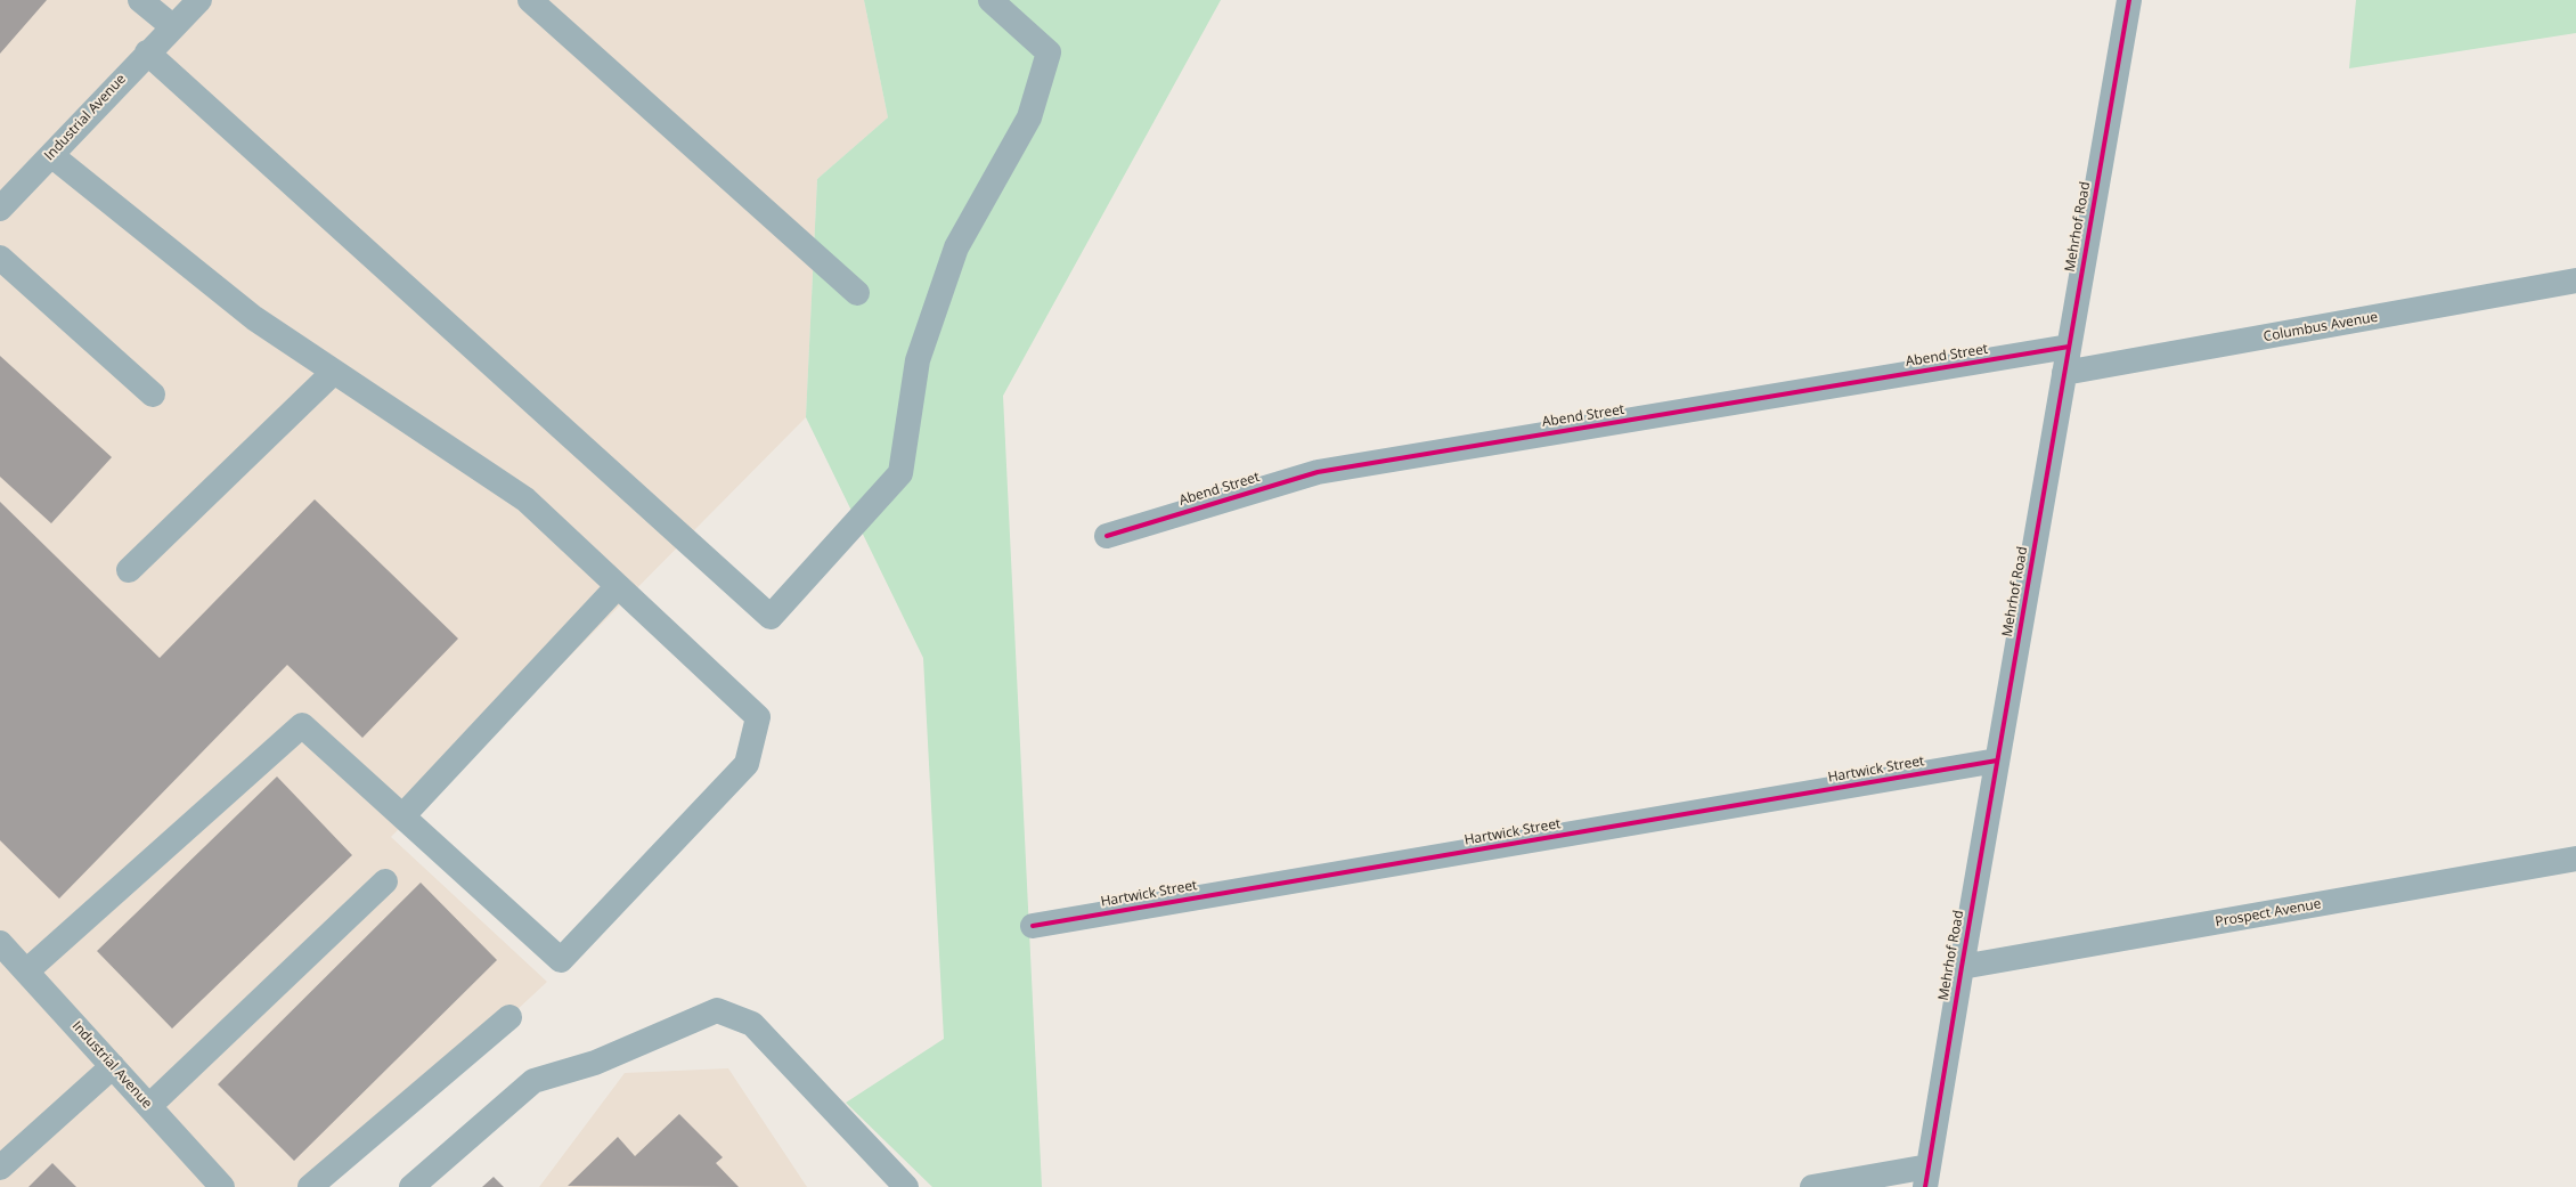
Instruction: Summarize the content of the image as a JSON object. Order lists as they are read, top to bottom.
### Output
{
  "streets": {
    "street": [
      "Industrial Avenue",
      "Mehrhof Road",
      "Columbus Avenue",
      "Abend Street",
      "Hartwick Street",
      "Prospect Avenue"
    ]
  },
  "crossings": [
    ["Mehrhof Road", "Columbus Avenue"],
    ["Mehrhof Road", "Abend Street"],
    ["Mehrhof Road", "Hartwick Street"],
    ["Mehrhof Road", "Prospect Avenue"]
  ]
}
